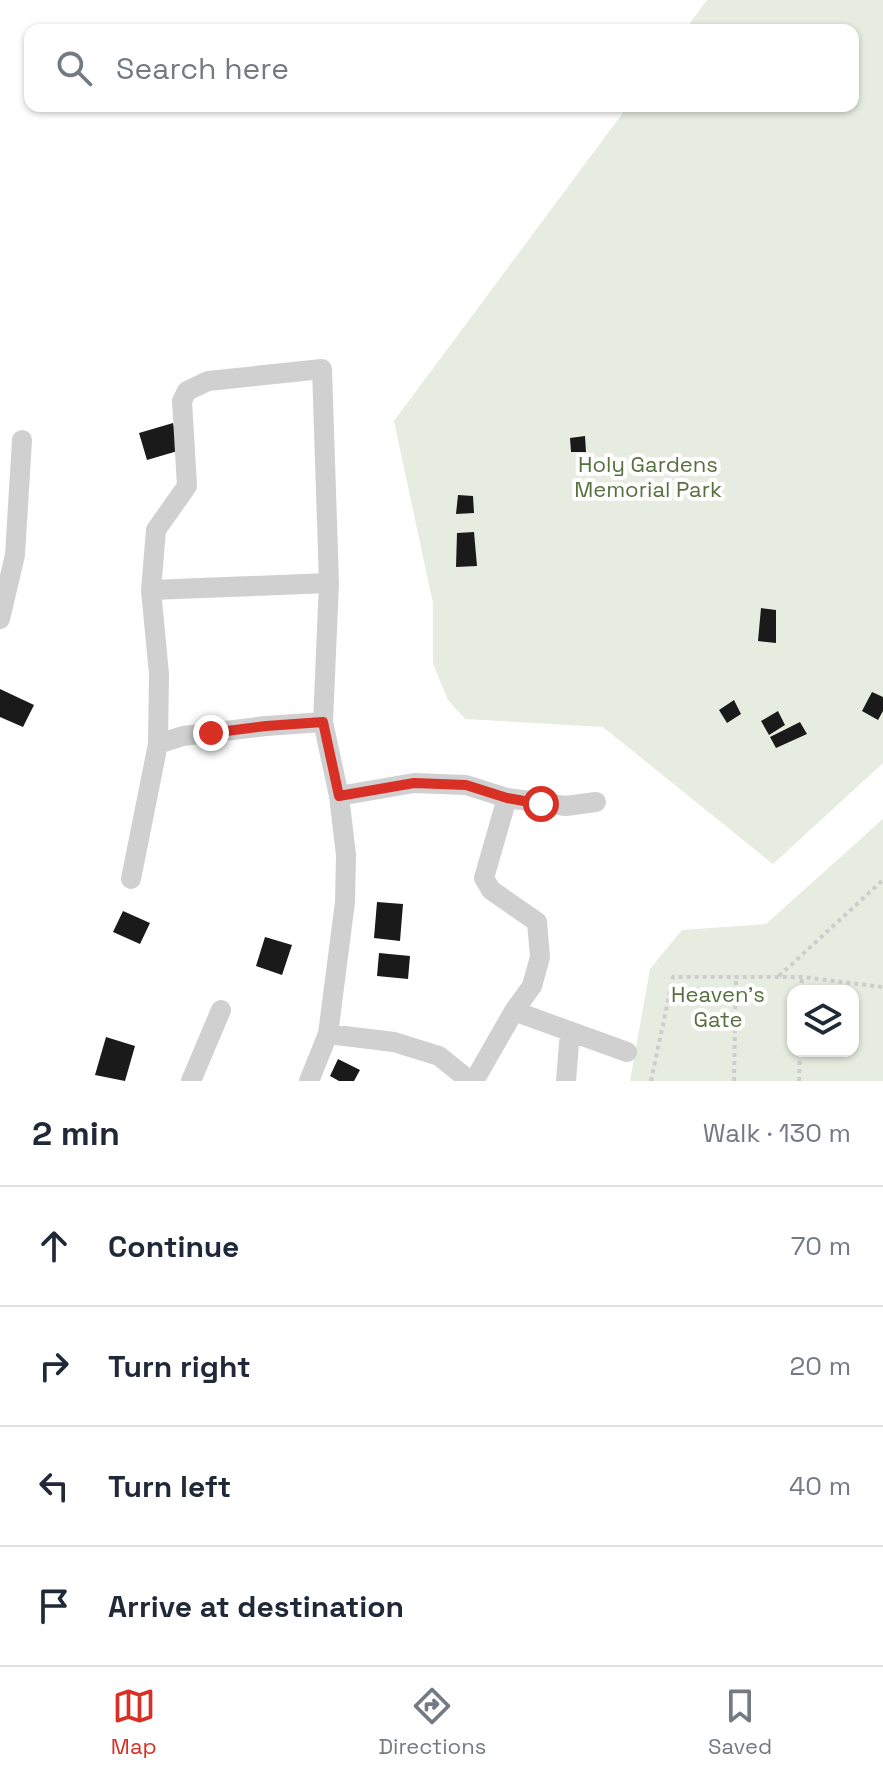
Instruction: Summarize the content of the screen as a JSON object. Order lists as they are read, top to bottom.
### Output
{
  "parks": ["Holy Gardens Memorial Park", "Heaven's Gate"],
  "page": {
    "search": "Search here",
    "heading": ["2 min", "Walk · 130 m"],
    "list": [
      ["Continue", "70 m"],
      ["Turn right", "20 m"],
      ["Turn left", "40 m"],
      "Arrive at destination"
    ],
    "nav": ["Map", "Directions", "Saved"]
  }
}
